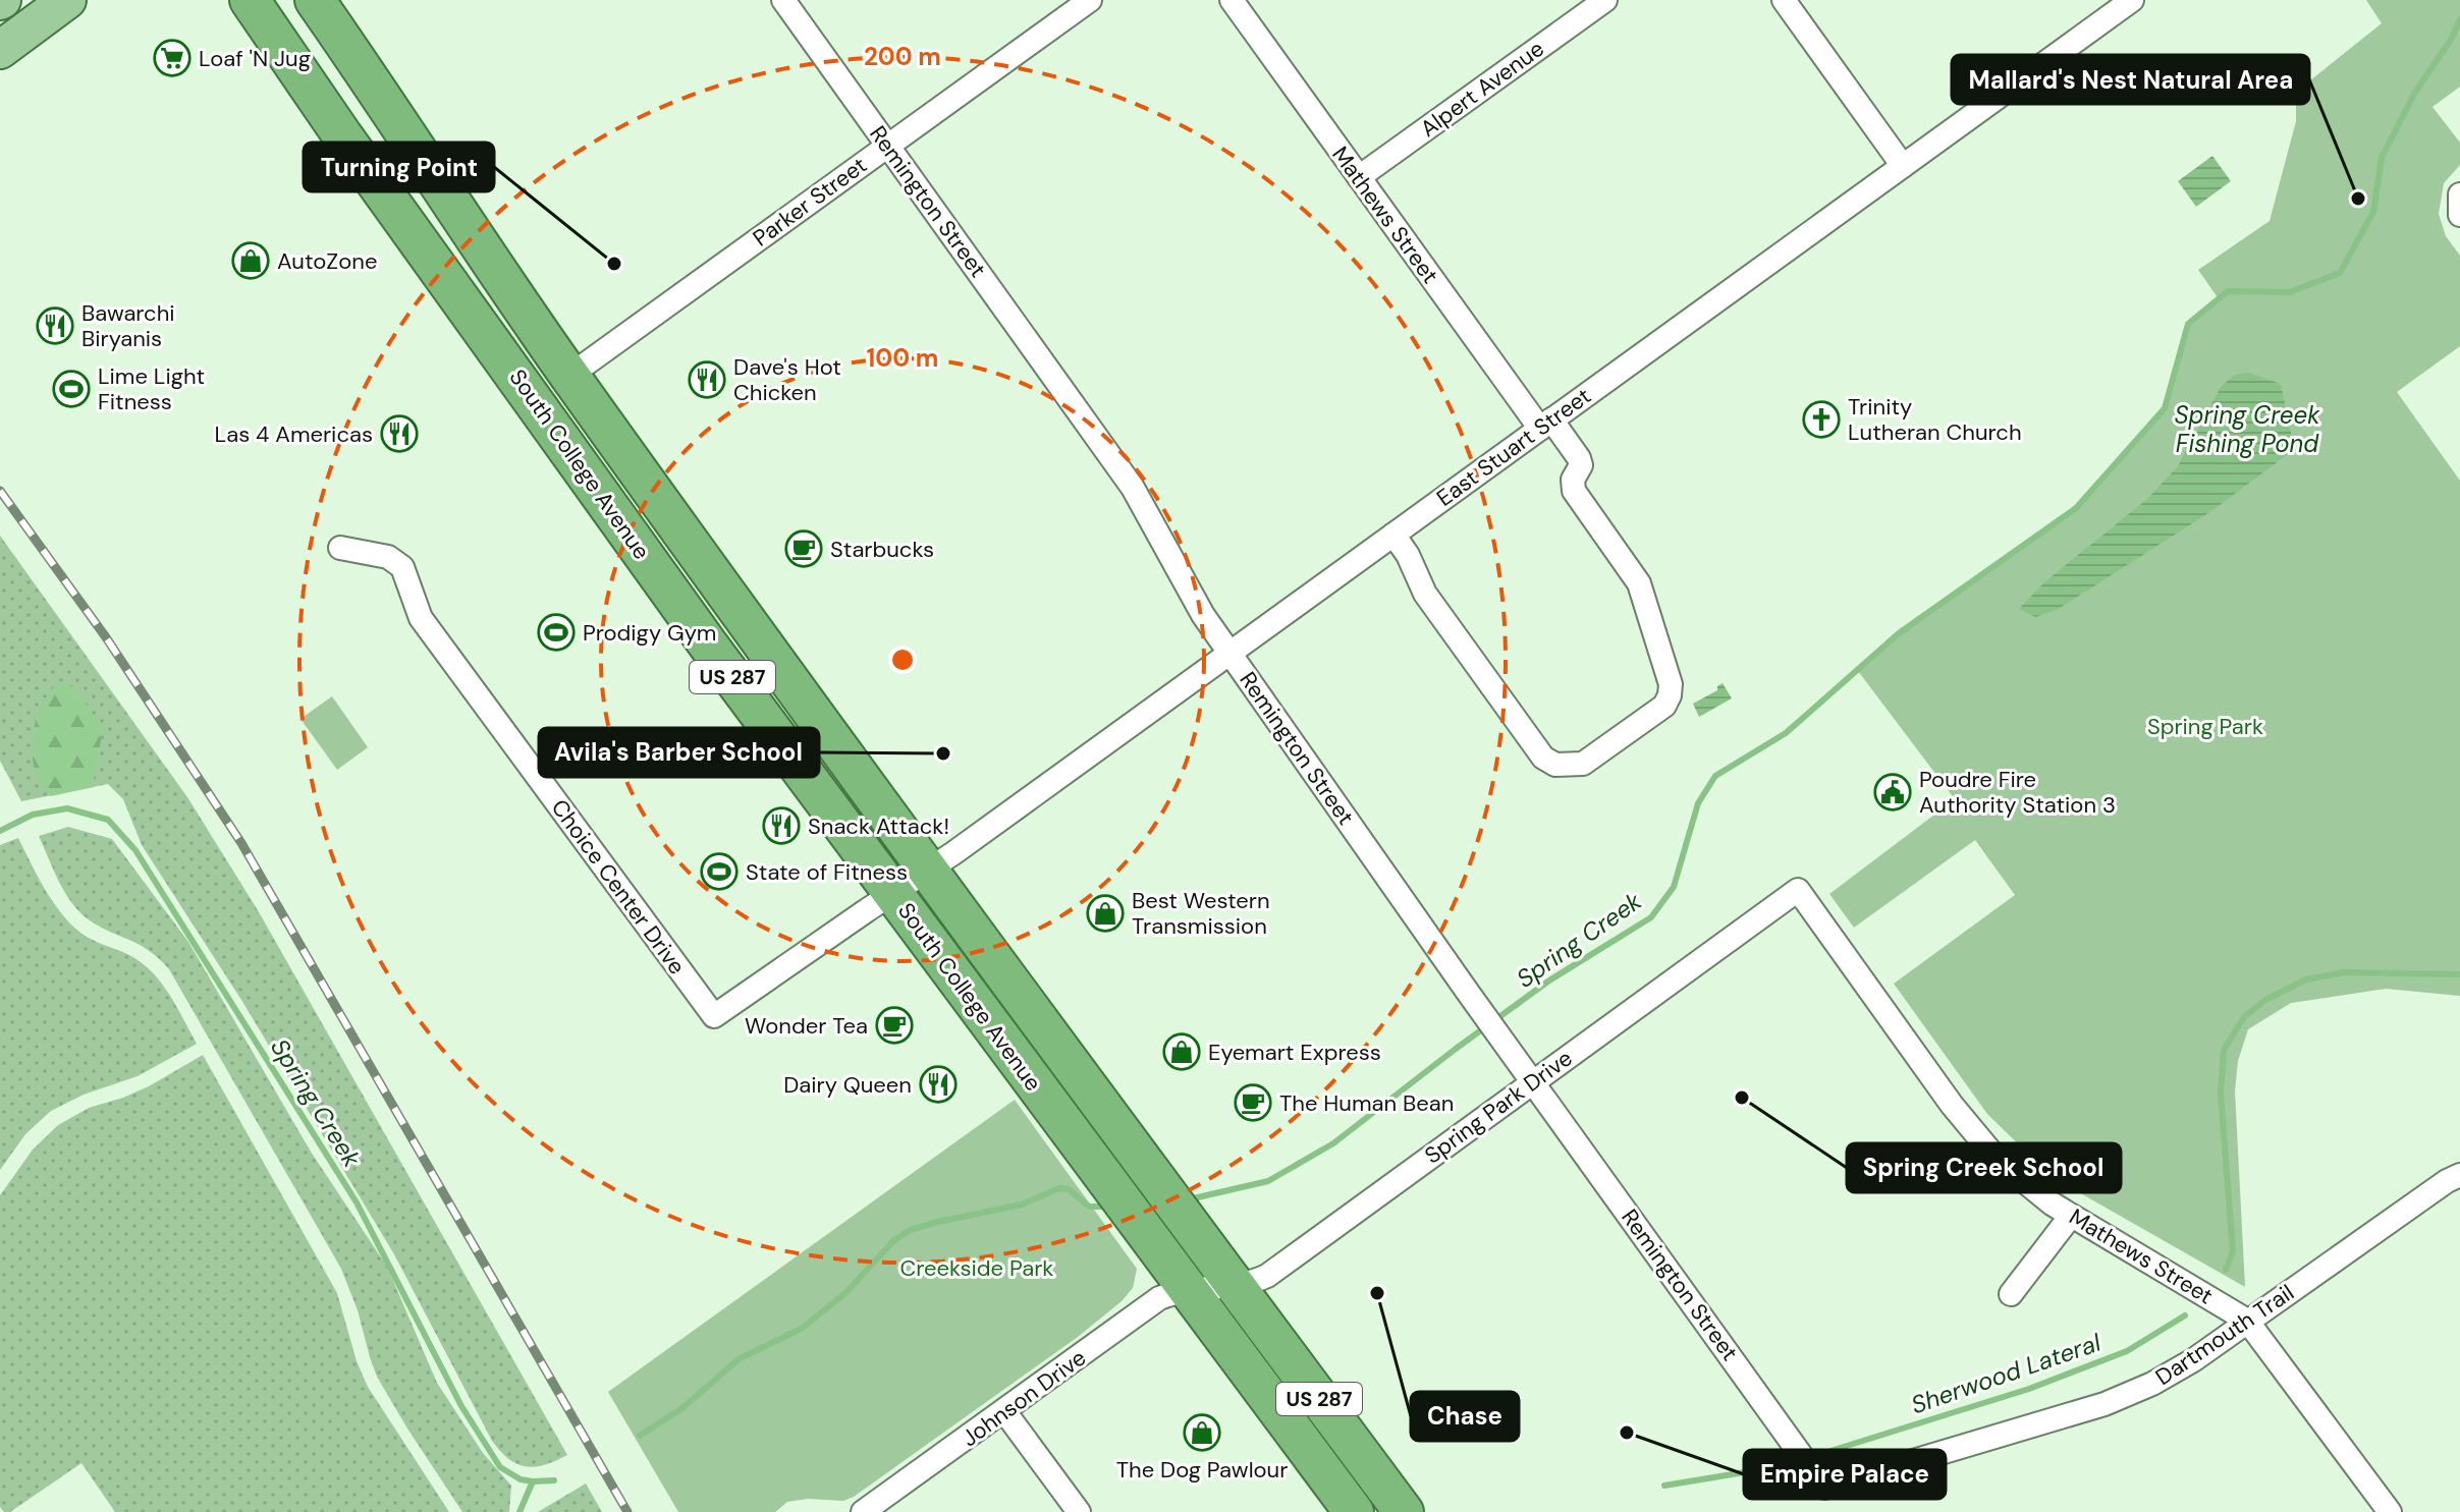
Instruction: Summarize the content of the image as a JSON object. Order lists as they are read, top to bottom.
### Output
{
  "streets": {
    "highway": ["South College Avenue", "US 287"],
    "street": [
      "Alpert Avenue",
      "Parker Street",
      "Remington Street",
      "Mathews Street",
      "East Stuart Street",
      "Choice Center Drive",
      "Spring Park Drive",
      "Dartmouth Trail",
      "Johnson Drive"
    ]
  },
  "crossings": [
    ["Alpert Avenue", "Mathews Street"],
    ["Parker Street", "Remington Street"],
    ["Parker Street", "South College Avenue"],
    ["Remington Street", "East Stuart Street"],
    ["Remington Street", "Spring Park Drive"],
    ["Remington Street", "Dartmouth Trail"],
    ["Mathews Street", "East Stuart Street"],
    ["Mathews Street", "Spring Park Drive"],
    ["Mathews Street", "Dartmouth Trail"],
    ["East Stuart Street", "South College Avenue"],
    ["East Stuart Street", "Choice Center Drive"],
    ["South College Avenue", "Spring Park Drive"],
    ["South College Avenue", "Johnson Drive"],
    ["Spring Park Drive", "Johnson Drive"]
  ],
  "water": ["Spring Creek Fishing Pond", "Spring Creek", "Sherwood Lateral"],
  "parks": ["Spring Park", "Creekside Park"],
  "places": {
    "supermarket": ["Loaf 'N Jug"],
    "other": [
      "Mallard's Nest Natural Area",
      "Turning Point",
      "Avila's Barber School",
      "Spring Creek School",
      "Chase",
      "Empire Palace"
    ],
    "shop": [
      "AutoZone",
      "Best Western Transmission",
      "Eyemart Express",
      "The Dog Pawlour"
    ],
    "restaurant": [
      "Bawarchi Biryanis",
      "Dave's Hot Chicken",
      "Las 4 Americas",
      "Snack Attack!",
      "Dairy Queen"
    ],
    "sports": ["Lime Light Fitness", "Prodigy Gym", "State of Fitness"],
    "church": ["Trinity Lutheran Church"],
    "cafe": ["Starbucks", "Wonder Tea", "The Human Bean"],
    "public building": ["Poudre Fire Authority Station 3"]
  },
  "rings": ["200 m", "100 m"]
}
